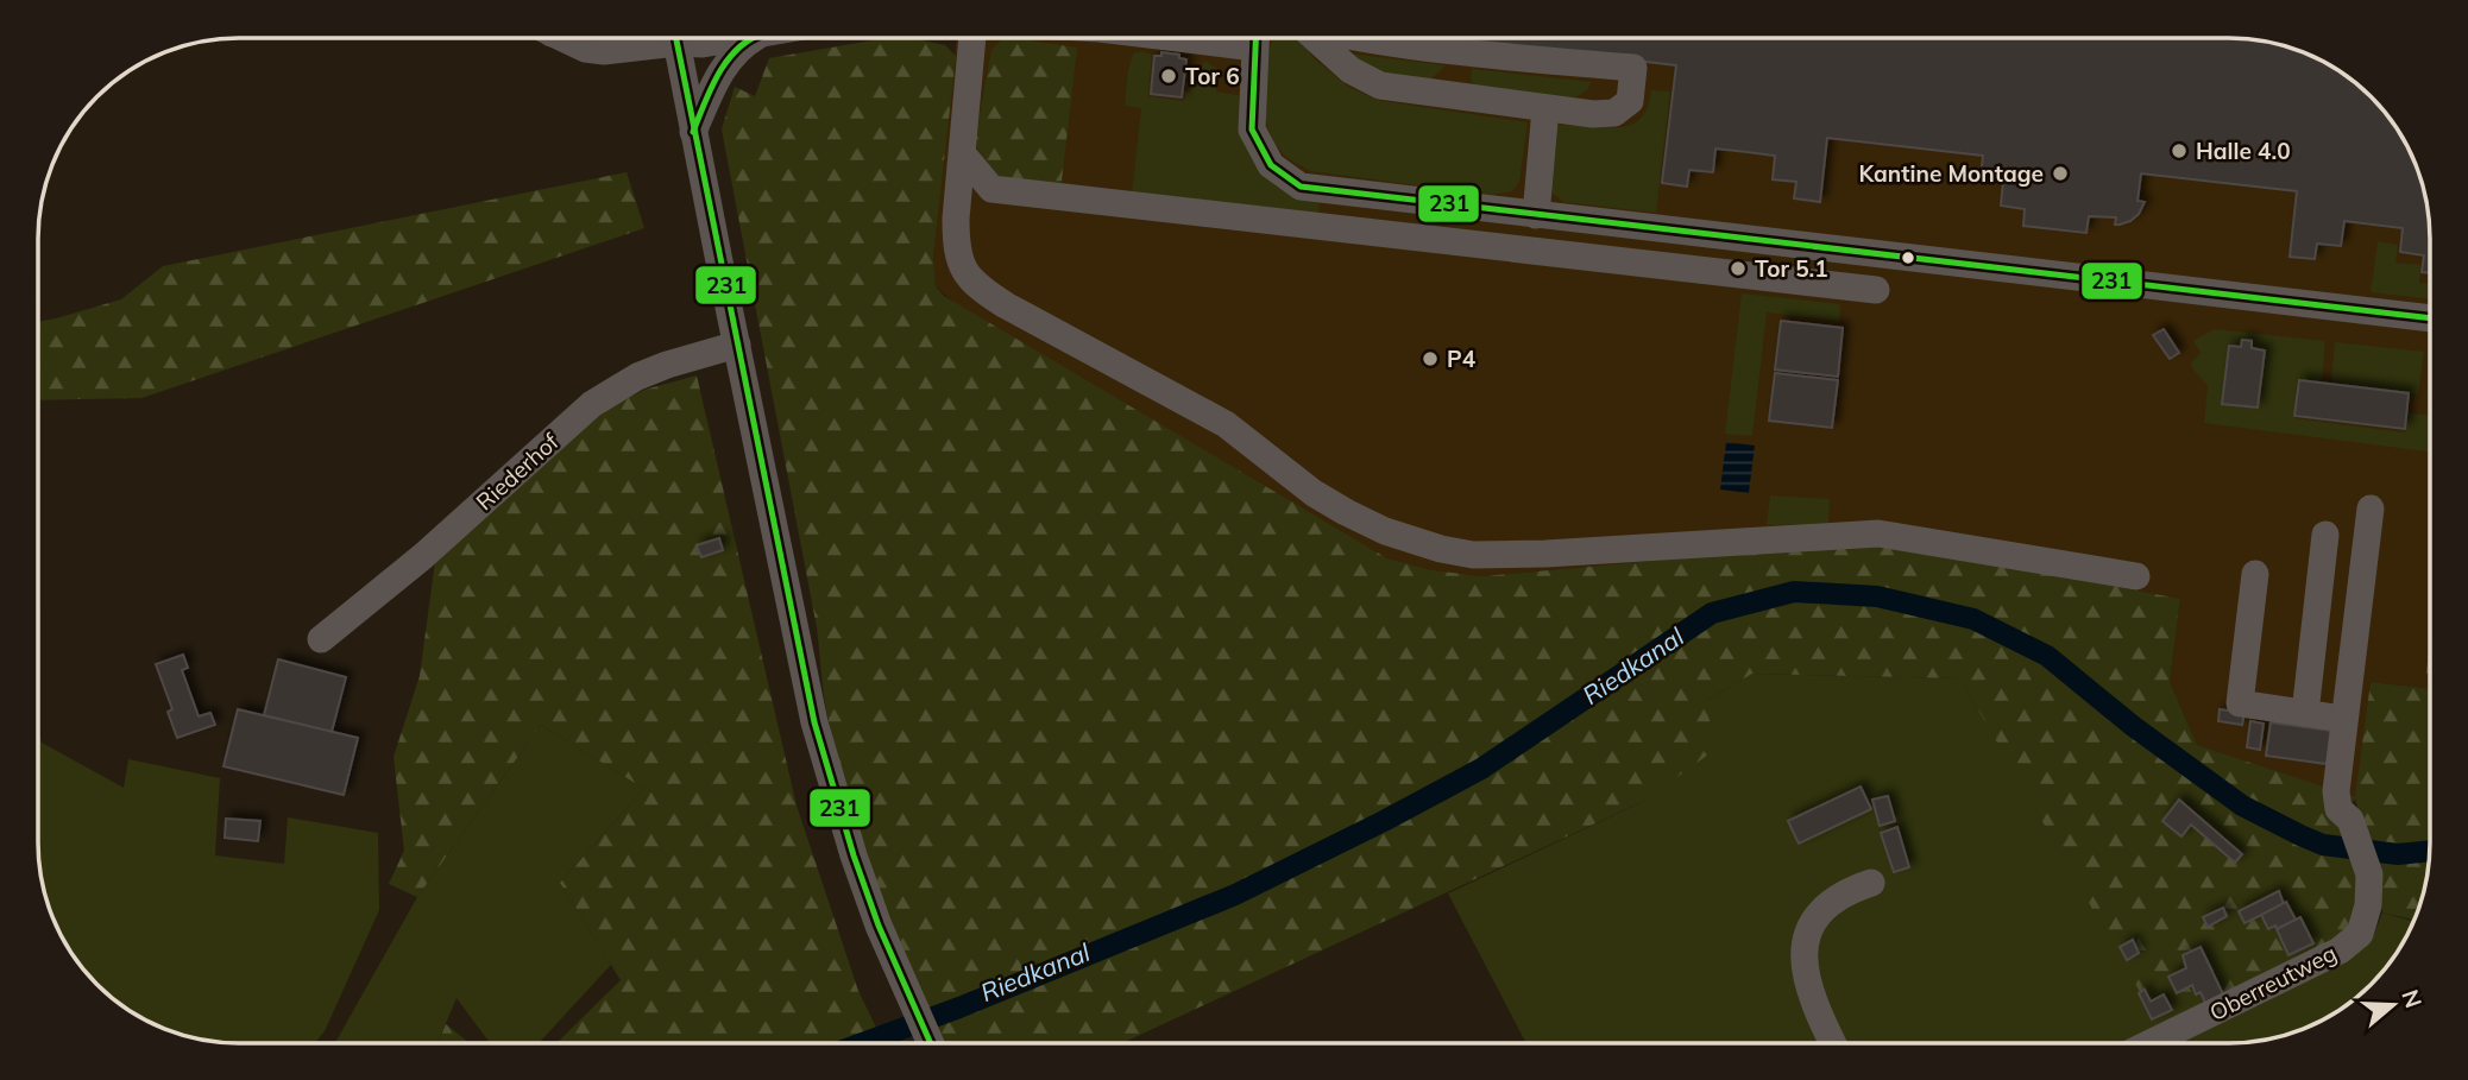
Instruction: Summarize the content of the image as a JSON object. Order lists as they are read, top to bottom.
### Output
{
  "streets": {
    "street": ["Riederhof", "Oberreutweg"]
  },
  "water": ["Riedkanal"],
  "places": [
    "Tor 6",
    "Halle 4.0",
    "Kantine Montage",
    "Tor 5.1",
    "P4"
  ],
  "lines": ["transit line 231"],
  "north": "right"
}
